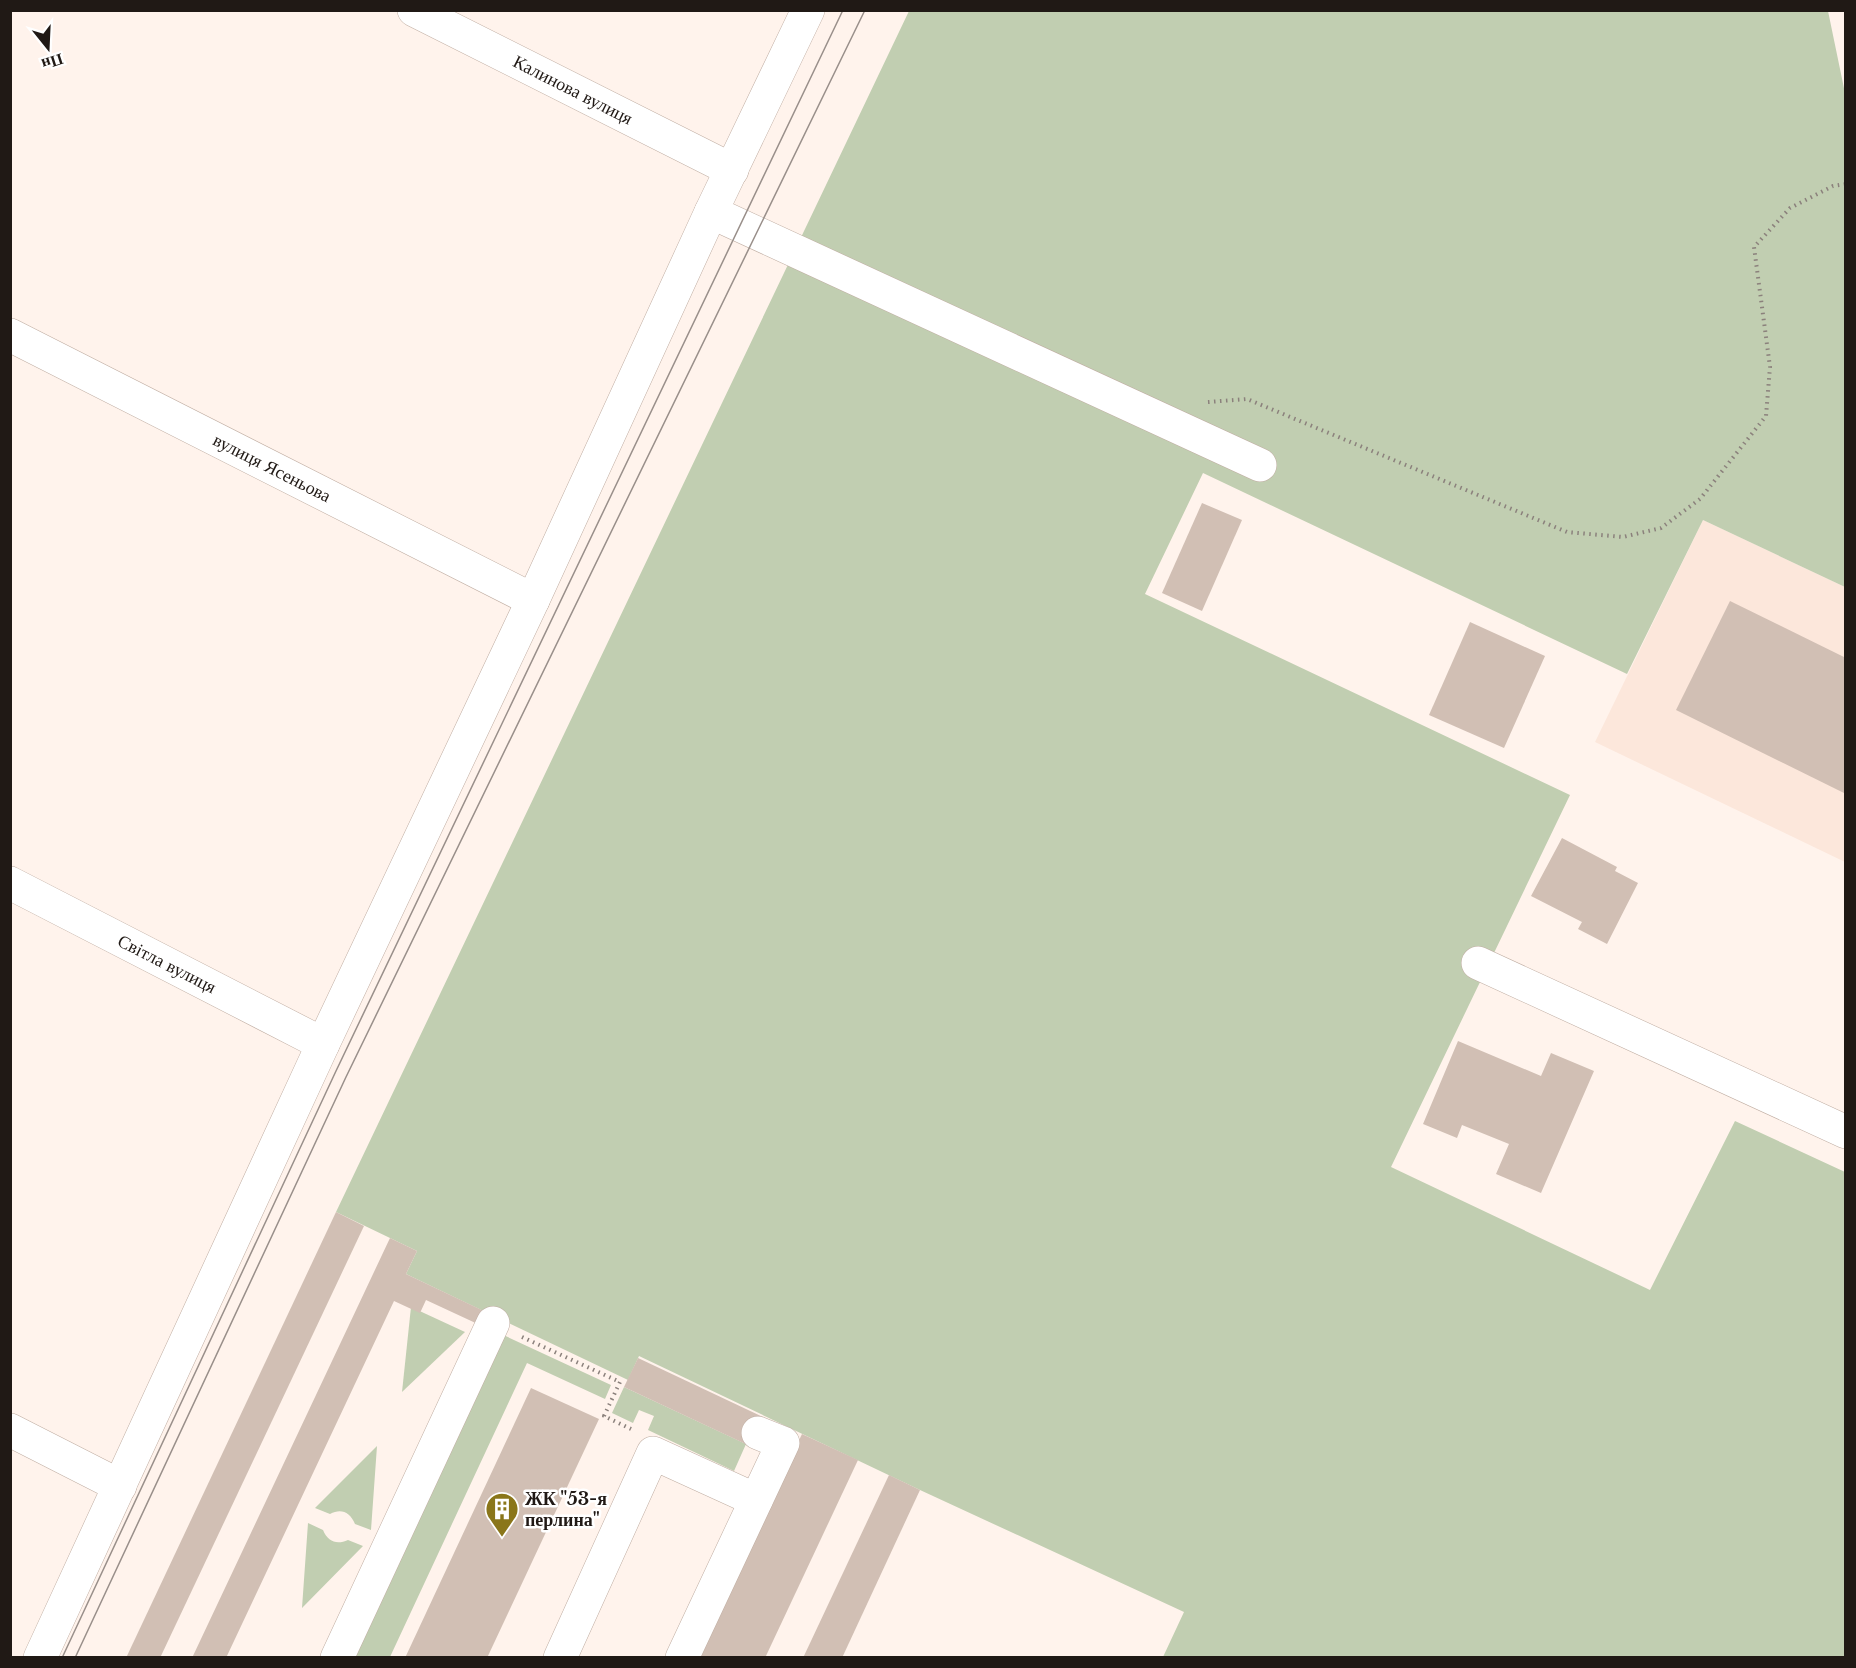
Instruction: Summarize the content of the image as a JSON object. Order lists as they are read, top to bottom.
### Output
{
  "streets": {
    "street": ["Калинова вулиця", "вулиця Ясеньова", "Світла вулиця"]
  },
  "places": {
    "building": ["ЖК \"53-я перлина\""]
  },
  "north": "bottom"
}
